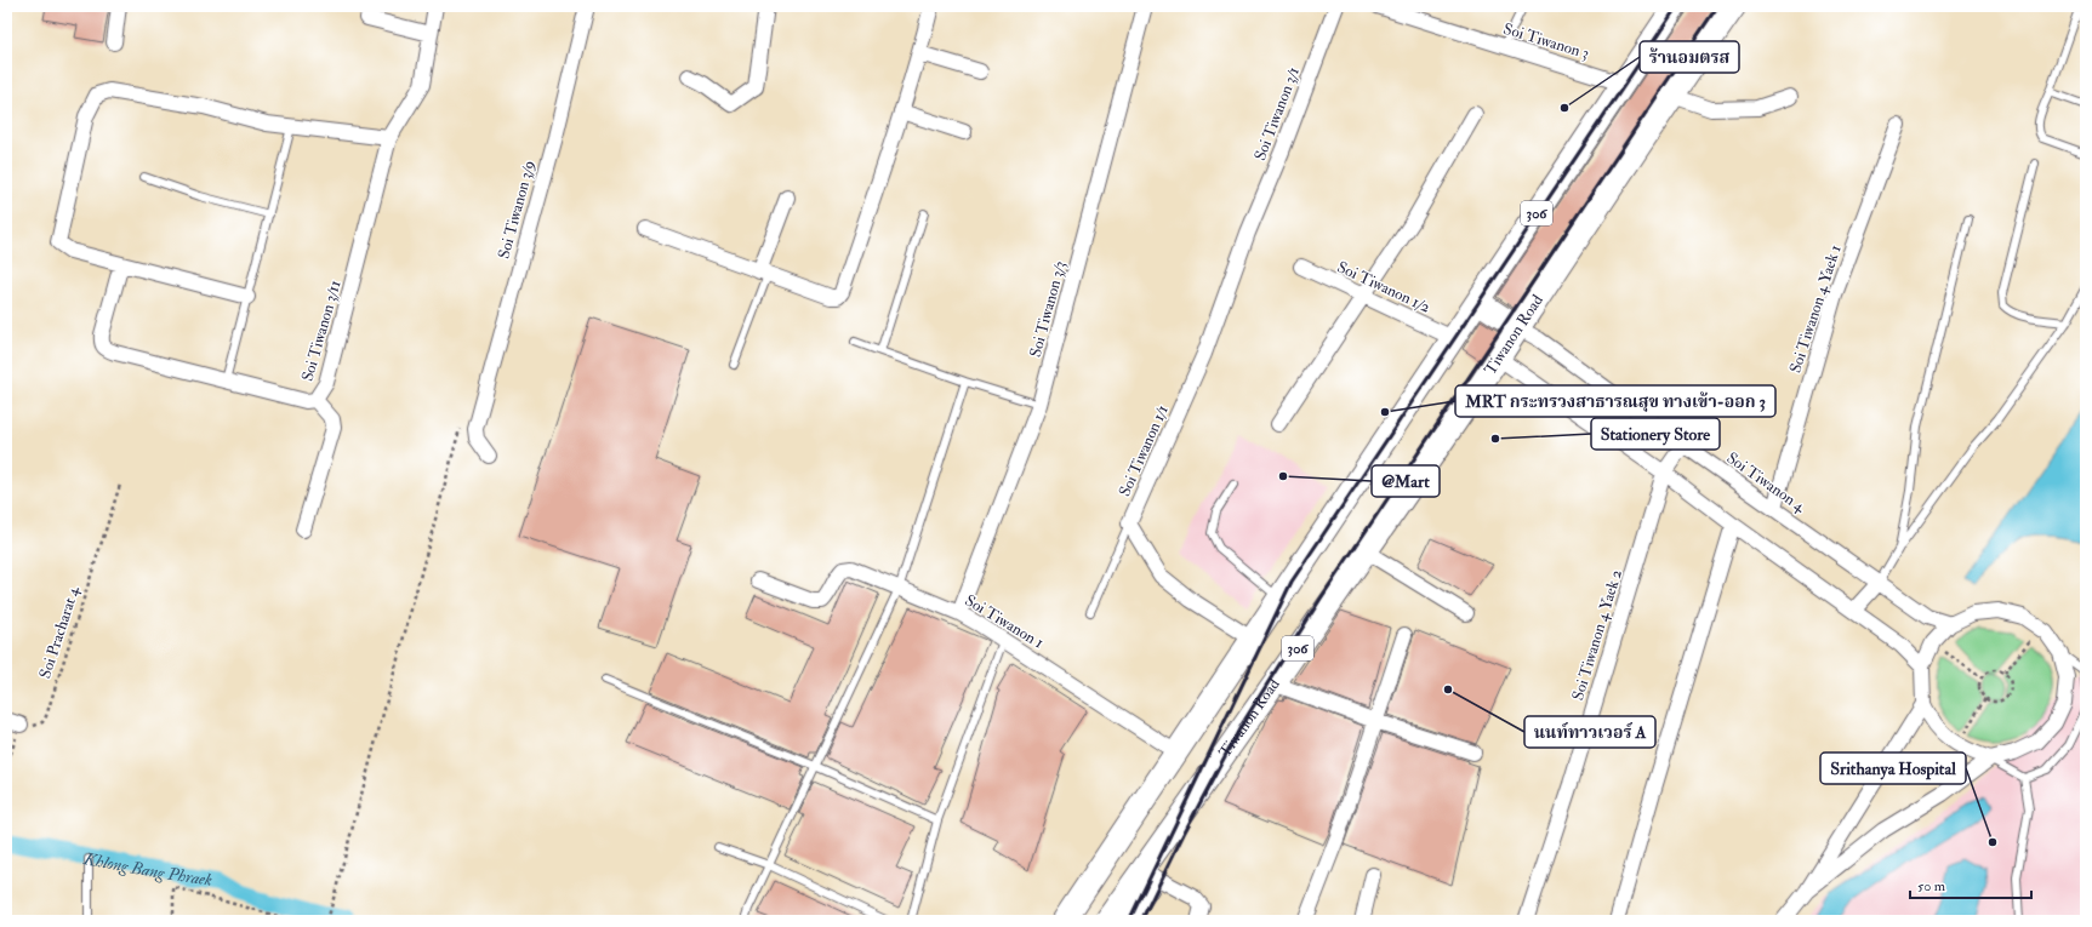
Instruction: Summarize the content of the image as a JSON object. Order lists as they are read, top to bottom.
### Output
{
  "streets": {
    "main road": ["306", "Tiwanon Road"],
    "street": [
      "Soi Tiwanon 3",
      "Soi Tiwanon 3/1",
      "Soi Tiwanon 3/9",
      "Soi Tiwanon 1/2",
      "Soi Tiwanon 3/3",
      "Soi Tiwanon 4 Yaek 1",
      "Soi Tiwanon 3/11",
      "Soi Tiwanon 1/1",
      "Soi Tiwanon 4",
      "Soi Tiwanon 1",
      "Soi Tiwanon 4 Yaek 2"
    ],
    "path": ["Soi Pracharat 4"]
  },
  "crossings": [
    ["Soi Tiwanon 3", "306"],
    ["Soi Tiwanon 3/1", "Soi Tiwanon 1/1"],
    ["306", "Soi Tiwanon 1/2"],
    ["306", "Soi Tiwanon 1"],
    ["Soi Tiwanon 3/3", "Soi Tiwanon 1"],
    ["Soi Tiwanon 4 Yaek 1", "Soi Tiwanon 4"],
    ["Tiwanon Road", "Soi Tiwanon 4"],
    ["Soi Tiwanon 4", "Soi Tiwanon 4 Yaek 2"]
  ],
  "water": ["Khlong Bang Phraek"],
  "places": [
    "ร้านอมตรส",
    "MRT กระทรวงสาธารณสุข ทางเข้า-ออก 3",
    "Stationery Store",
    "@Mart",
    "นนท์ทาวเวอร์ A",
    "Srithanya Hospital"
  ],
  "scale_bar": "50 m"
}
